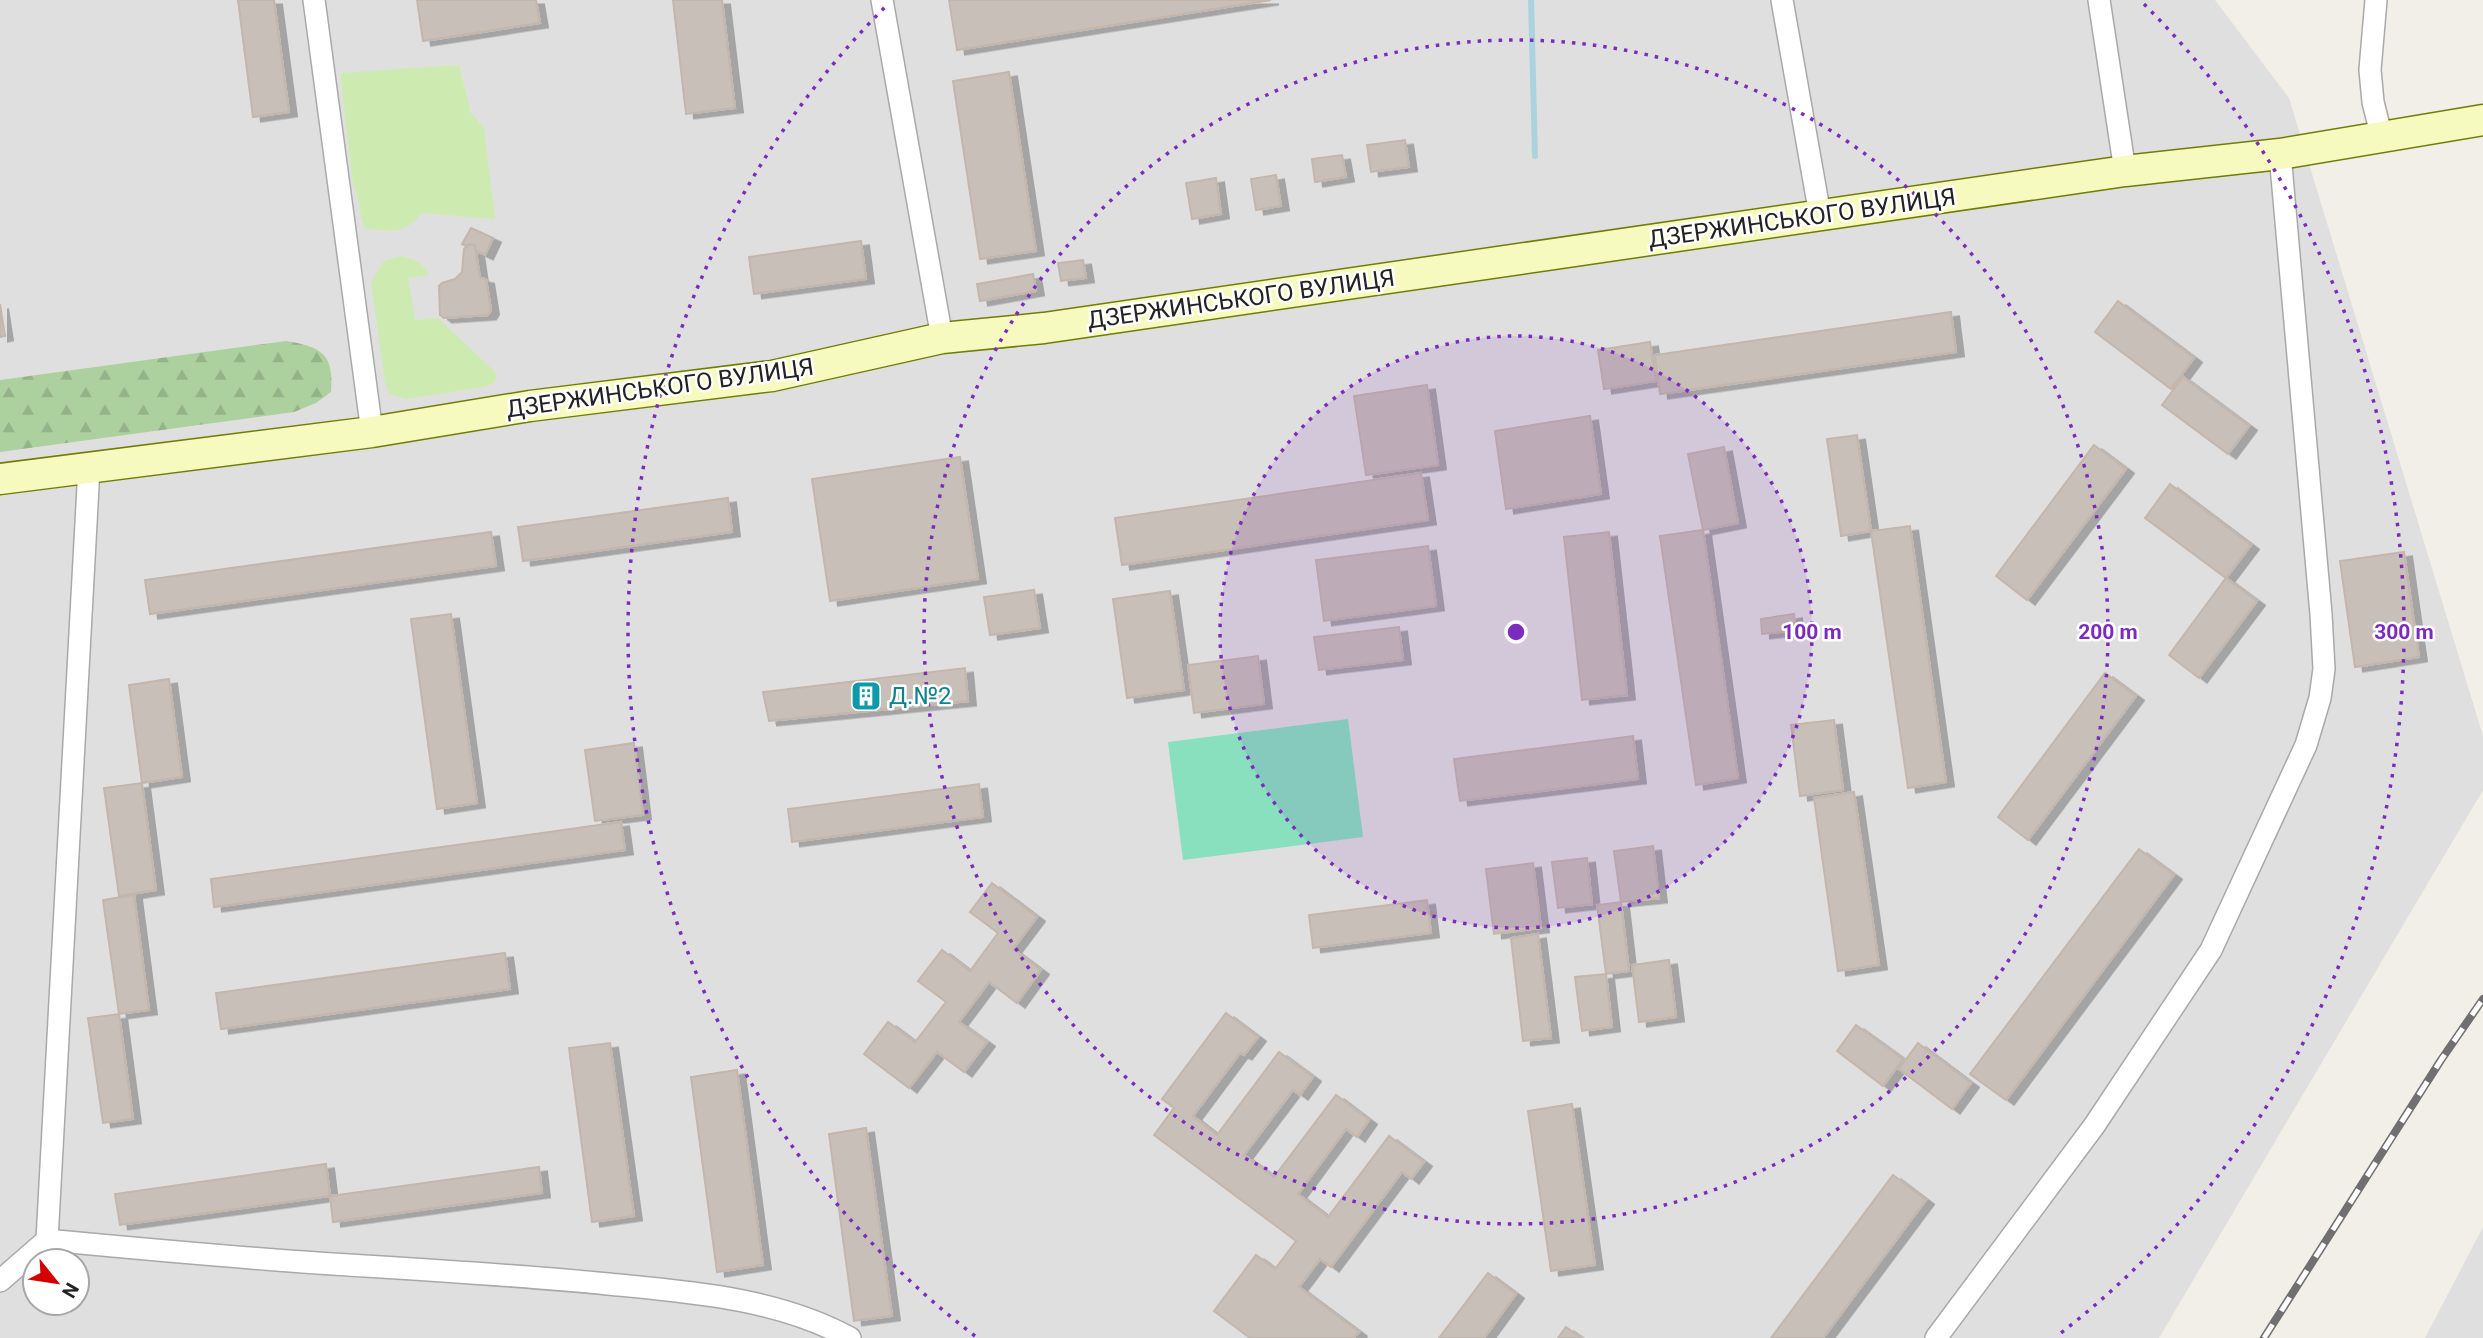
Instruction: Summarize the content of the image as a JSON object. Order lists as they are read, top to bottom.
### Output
{
  "streets": {
    "main road": ["ДЗЕРЖИНСЬКОГО ВУЛИЦЯ"]
  },
  "places": {
    "building": ["Д.№2"]
  },
  "north": "bottom right",
  "rings": ["100 m", "200 m", "300 m"]
}
